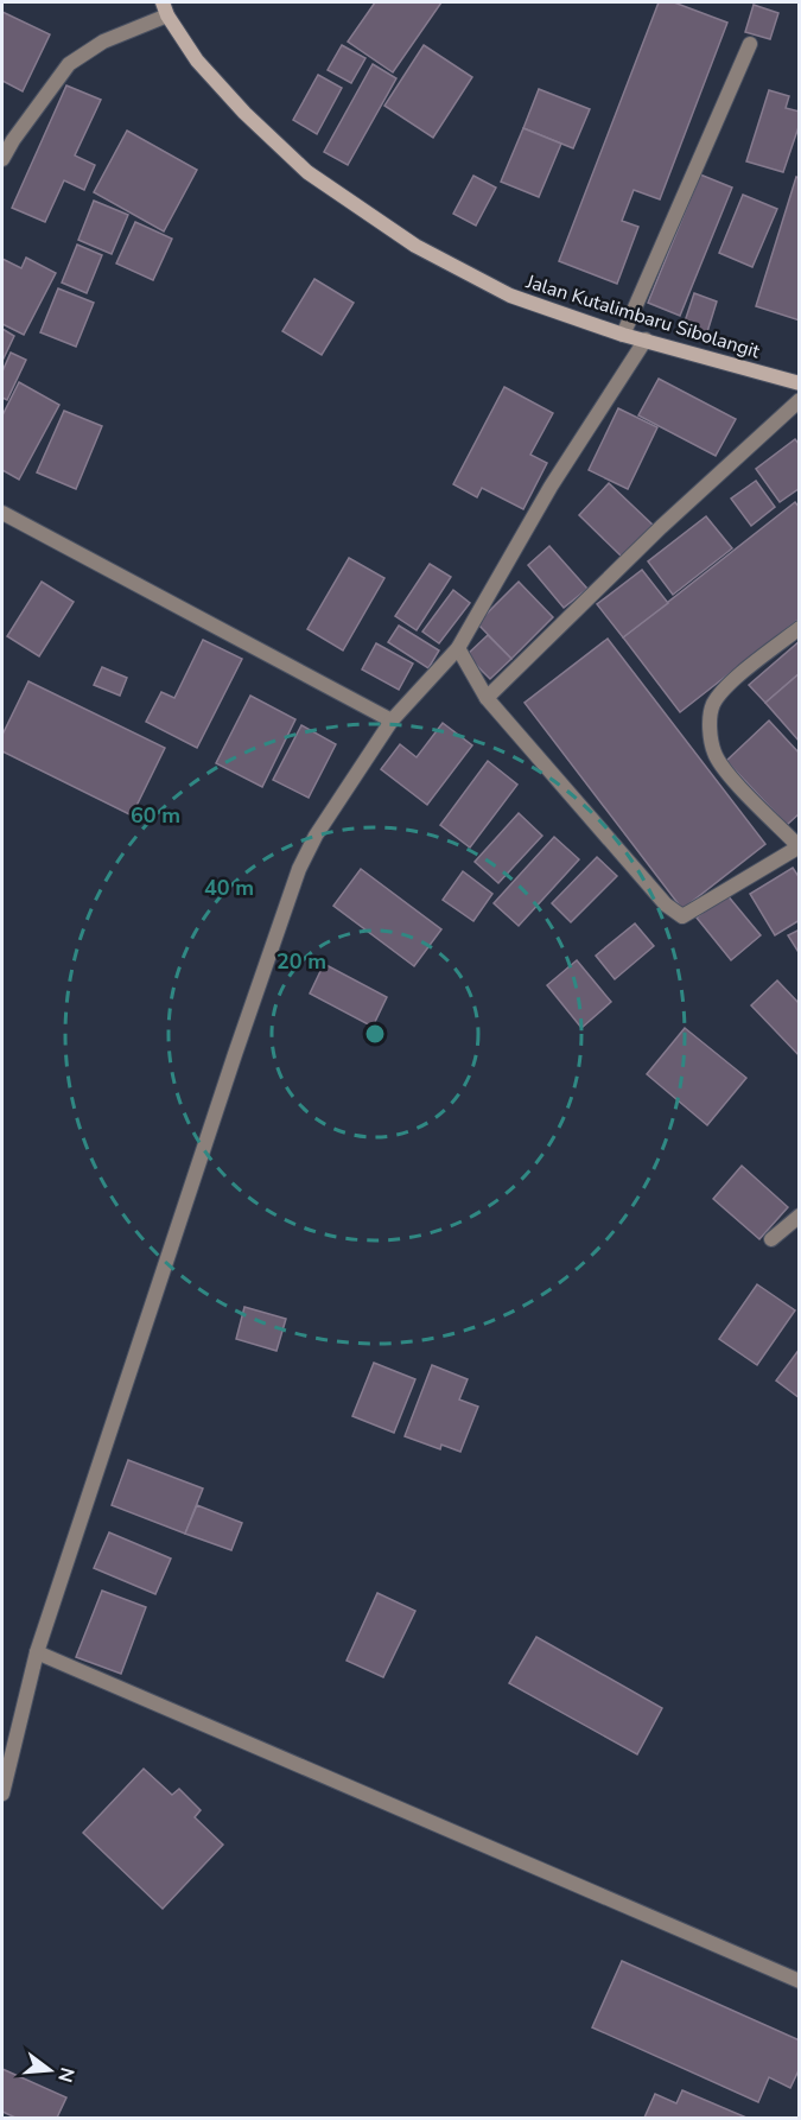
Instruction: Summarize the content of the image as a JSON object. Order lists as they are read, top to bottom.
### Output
{
  "streets": {
    "street": ["Jalan Kutalimbaru Sibolangit"]
  },
  "north": "right",
  "rings": ["60 m", "40 m", "20 m"]
}
